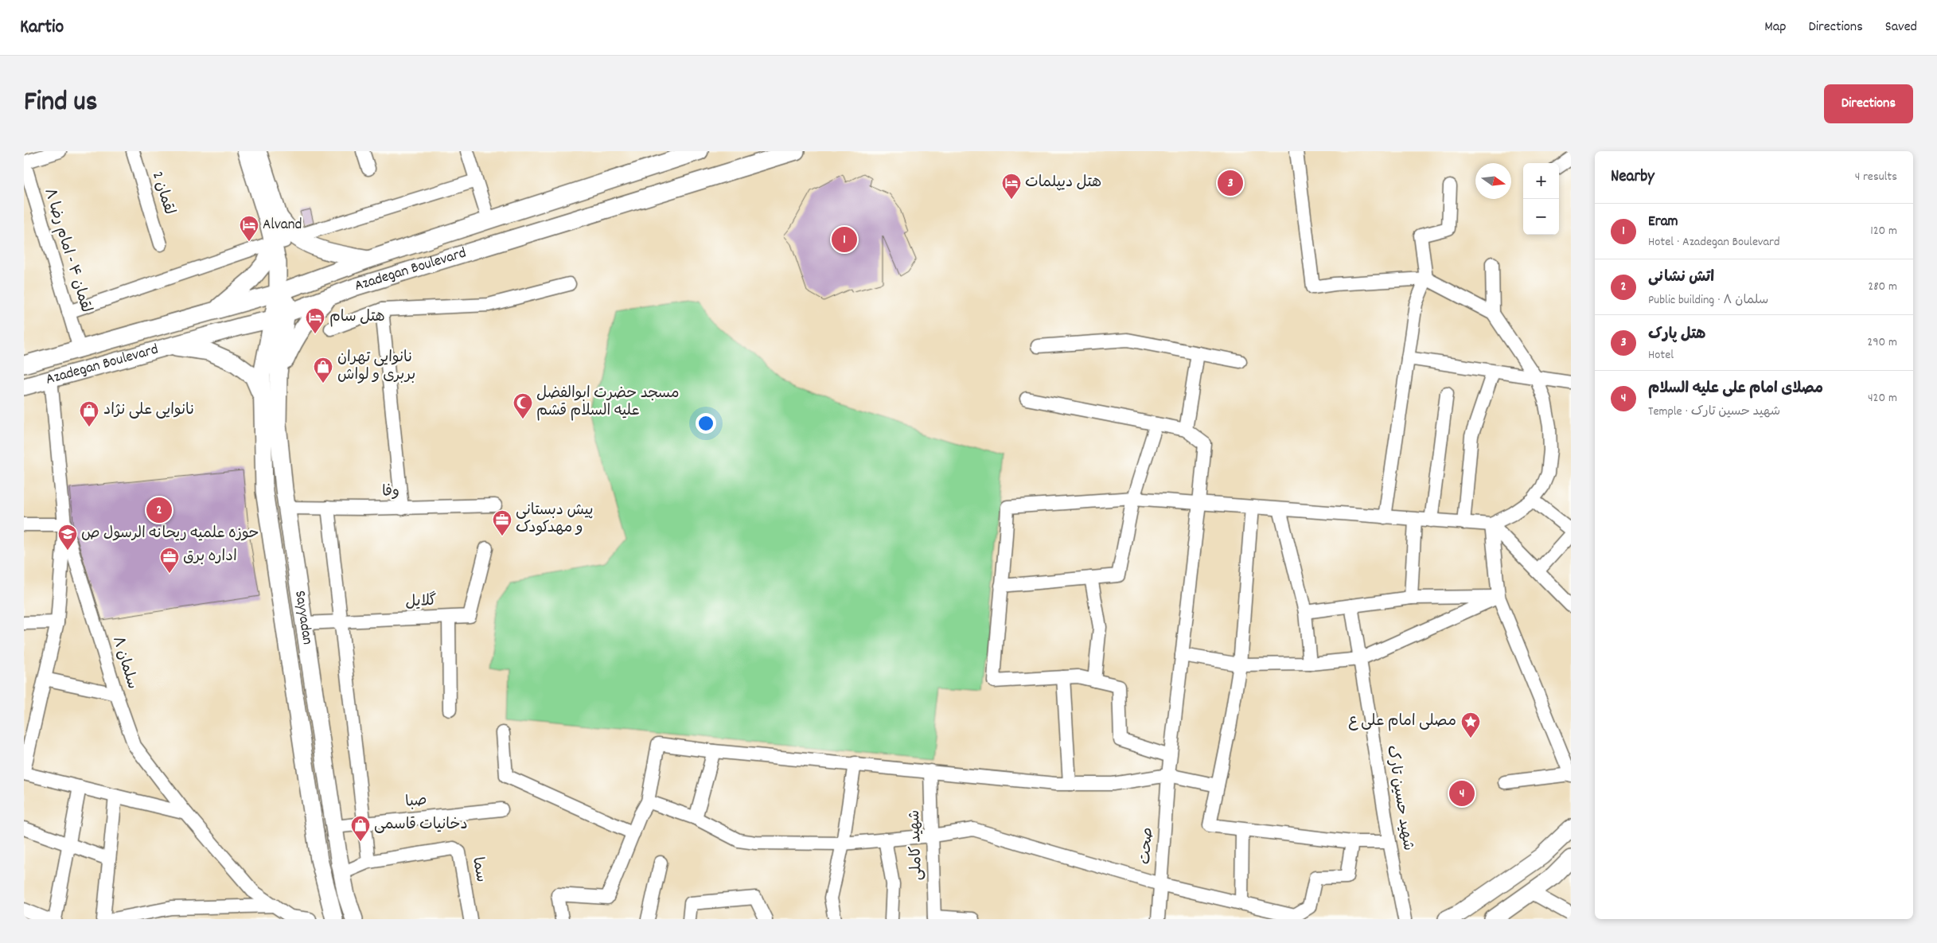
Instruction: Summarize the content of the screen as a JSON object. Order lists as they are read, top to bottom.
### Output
{
  "streets": {
    "main road": ["Azadegan Boulevard", "Sayyadan"],
    "street": [
      "لقمان 2",
      "لقمان ۴ - امام رضا ۸",
      "وفا",
      "گلایل",
      "سلمان ۸",
      "شهید حسین تارک",
      "صبا",
      "شهید کاملی",
      "صحت",
      "سما"
    ]
  },
  "crossings": [
    ["لقمان ۴ - امام رضا ۸", "Azadegan Boulevard"],
    ["Azadegan Boulevard", "Sayyadan"],
    ["Azadegan Boulevard", "سلمان ۸"],
    ["وفا", "Sayyadan"],
    ["گلایل", "Sayyadan"],
    ["Sayyadan", "صبا"],
    ["Sayyadan", "سما"]
  ],
  "places": {
    "hotel": ["هتل دیپلمات", "Alvand", "هتل سام"],
    "shop": ["نانوایی تهران بربری و لواش", "نانوایی علی نژاد", "دخانیات قاسمی"],
    "mosque": ["مسجد حضرت ابوالفضل علیه السلام قشم"],
    "office": ["پیش دبستانی و مهدکودک", "اداره برق"],
    "school or university": ["حوزه علمیه ریحانه الرسول ص"],
    "place": ["مصلی امام علی ع"]
  },
  "north": "right",
  "page": {
    "header": "Kartio",
    "nav": ["Map", "Directions", "Saved"],
    "title": "Find us",
    "buttons": "Directions",
    "heading": ["Nearby", "4 results"],
    "map_buttons": ["+", "−"],
    "pins": [
      "3",
      "1",
      "2",
      "4"
    ],
    "list": [
      {
        "mark": "1",
        "name": "Eram",
        "note": "Hotel · Azadegan Boulevard",
        "value": "120 m"
      },
      {
        "mark": "2",
        "name": "اتش نشانى",
        "note": "Public building · سلمان ۸",
        "value": "280 m"
      },
      {
        "mark": "3",
        "name": "هتل پارک",
        "note": "Hotel",
        "value": "290 m"
      },
      {
        "mark": "4",
        "name": "مصلای امام علی علیه السلام",
        "note": "Temple · شهید حسین تارک",
        "value": "420 m"
      }
    ]
  }
}
